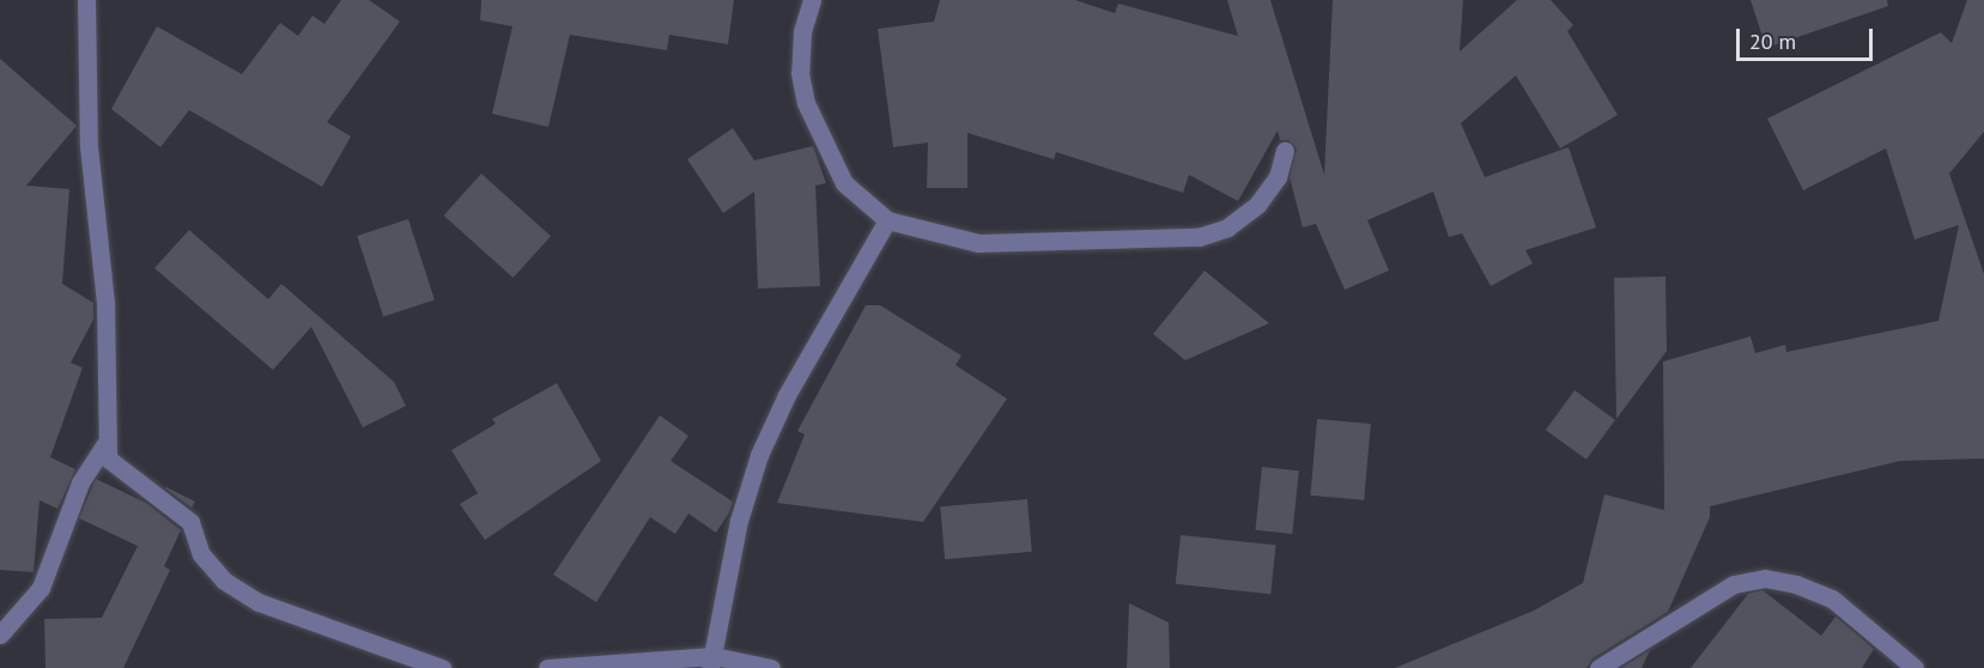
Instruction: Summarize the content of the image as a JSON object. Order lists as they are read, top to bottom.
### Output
{
  "scale_bar": "20 m"
}
